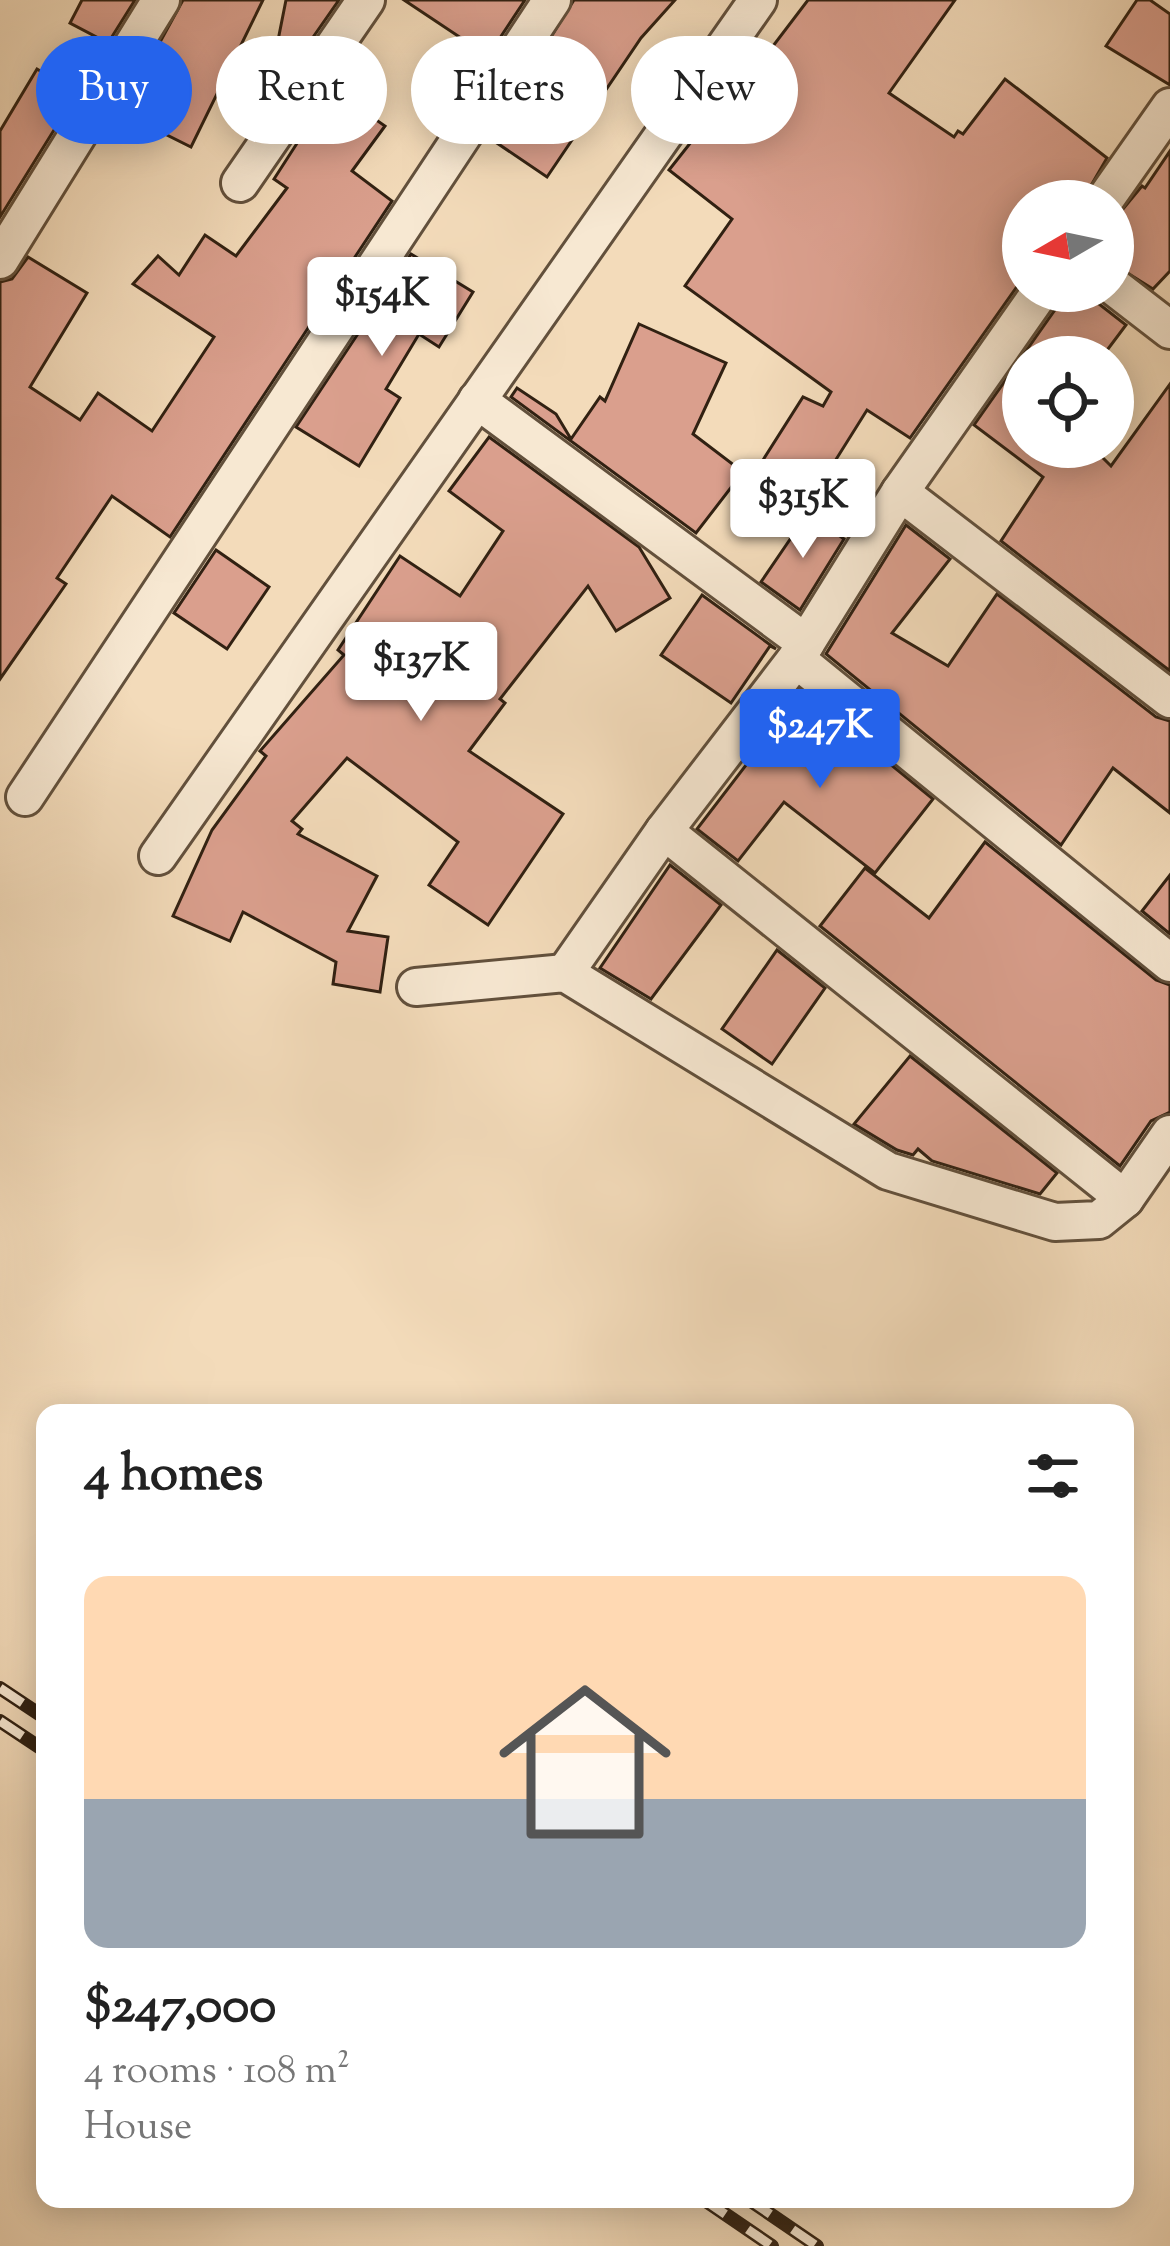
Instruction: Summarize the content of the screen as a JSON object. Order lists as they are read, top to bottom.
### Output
{
  "north": "left",
  "page": {
    "chip": [
      "Buy",
      "Rent",
      "Filters",
      "New"
    ],
    "price": [
      "$154K",
      "$315K",
      "$137K",
      "$247K"
    ],
    "heading": "4 homes",
    "list": [
      {
        "name": "$247,000",
        "note": "4 rooms · 108 m² · House"
      }
    ]
  }
}
